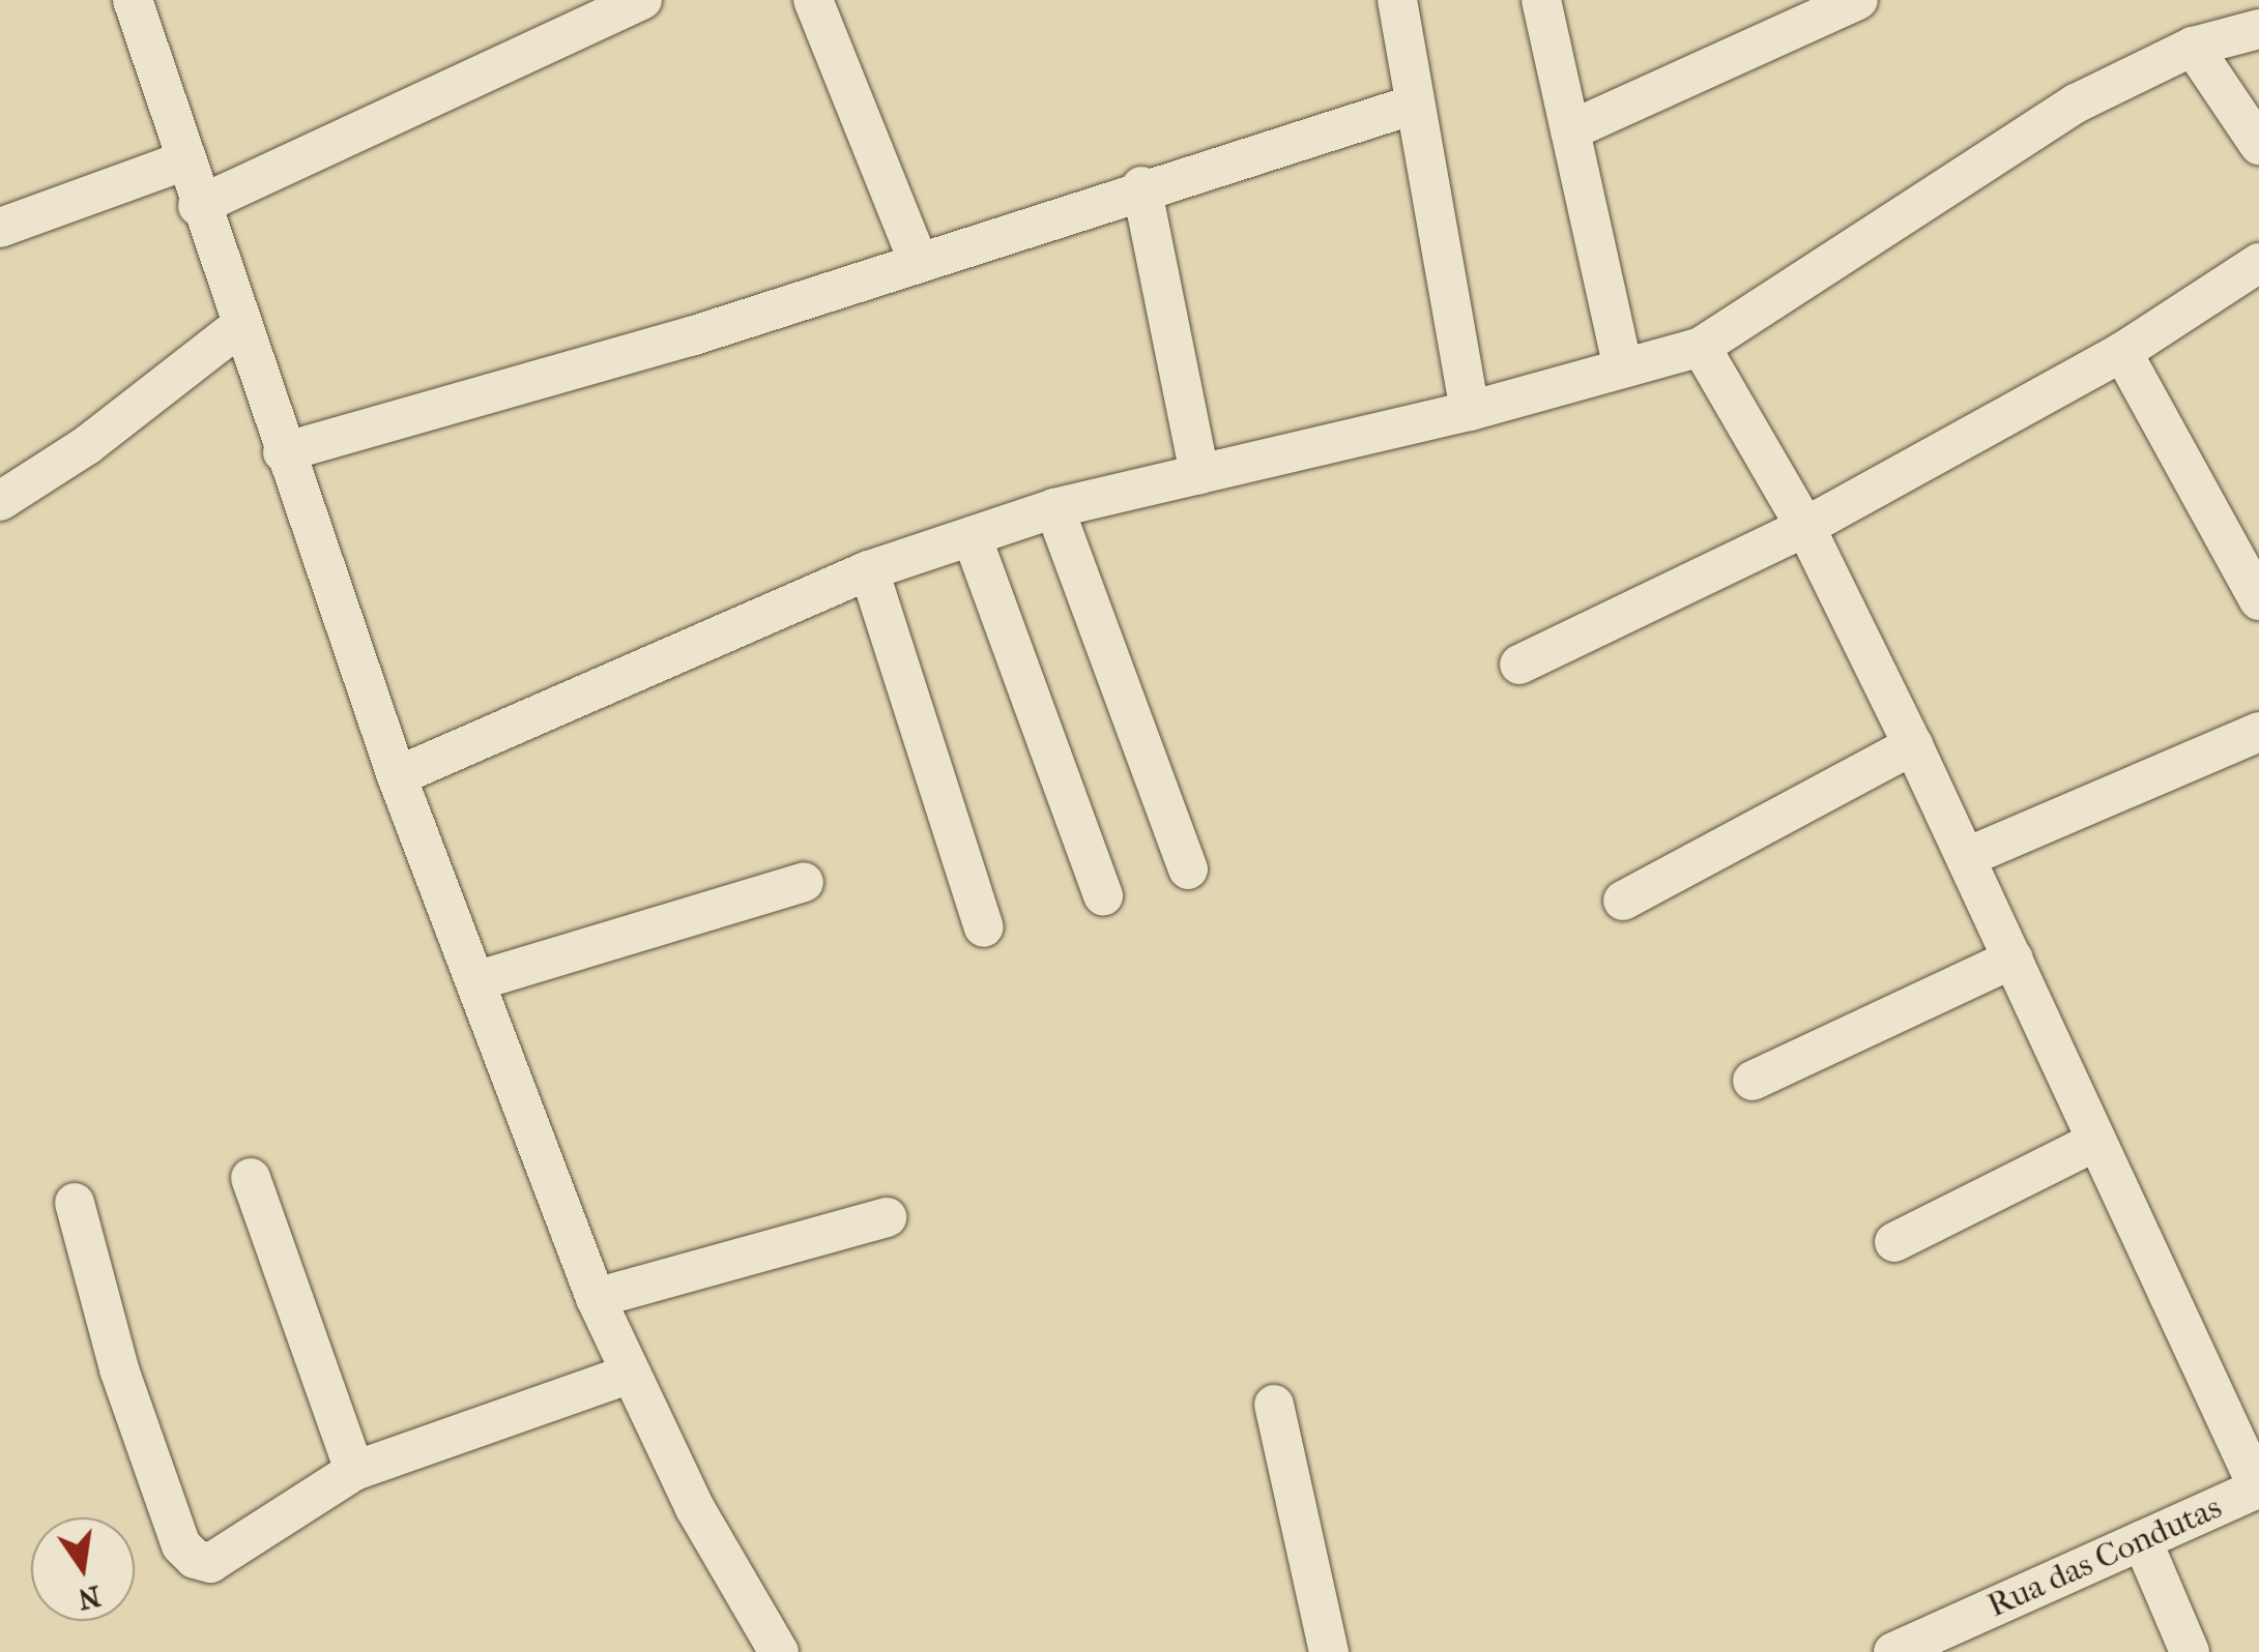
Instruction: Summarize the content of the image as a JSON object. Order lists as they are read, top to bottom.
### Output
{
  "streets": {
    "street": ["Rua das Condutas"]
  },
  "north": "bottom"
}
